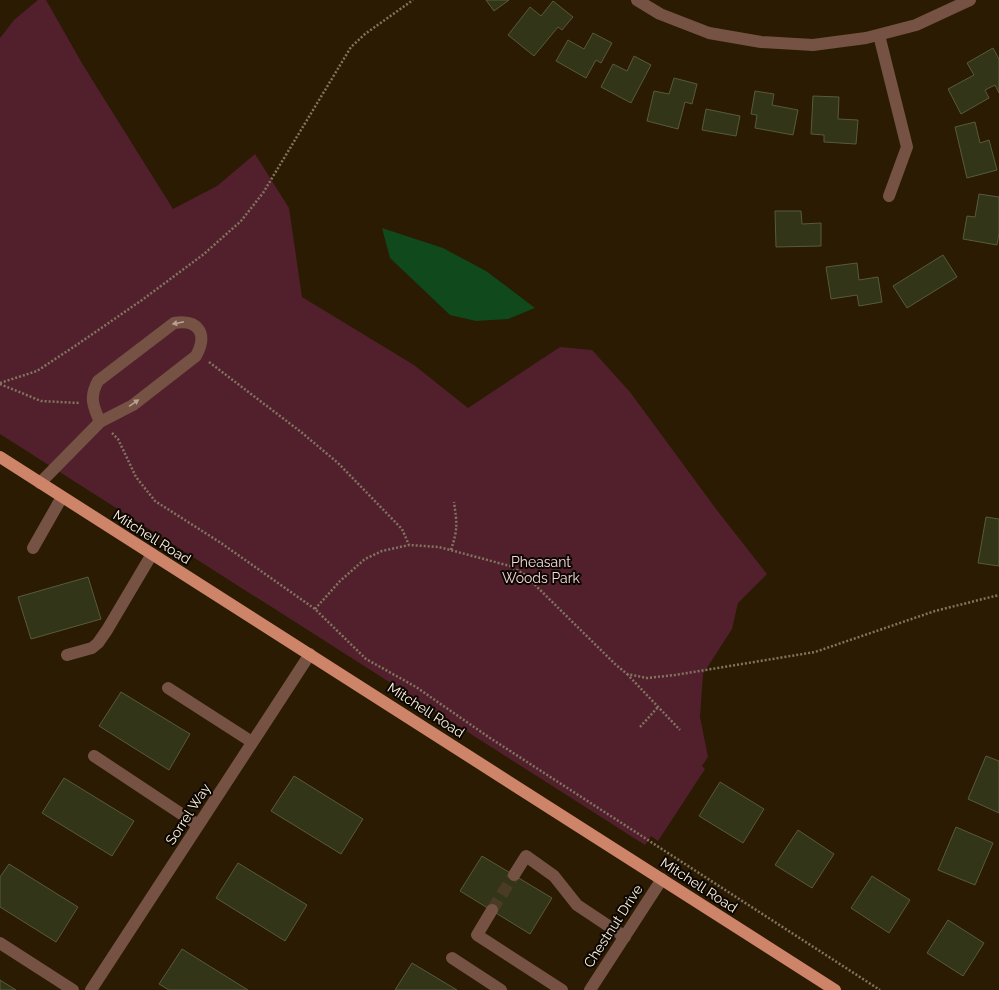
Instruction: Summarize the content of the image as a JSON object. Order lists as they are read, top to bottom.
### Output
{
  "streets": {
    "main road": ["Mitchell Road"],
    "street": ["Sorrel Way", "Chestnut Drive"]
  },
  "crossings": [
    ["Mitchell Road", "Sorrel Way"],
    ["Mitchell Road", "Chestnut Drive"]
  ],
  "parks": ["Pheasant Woods Park"]
}
